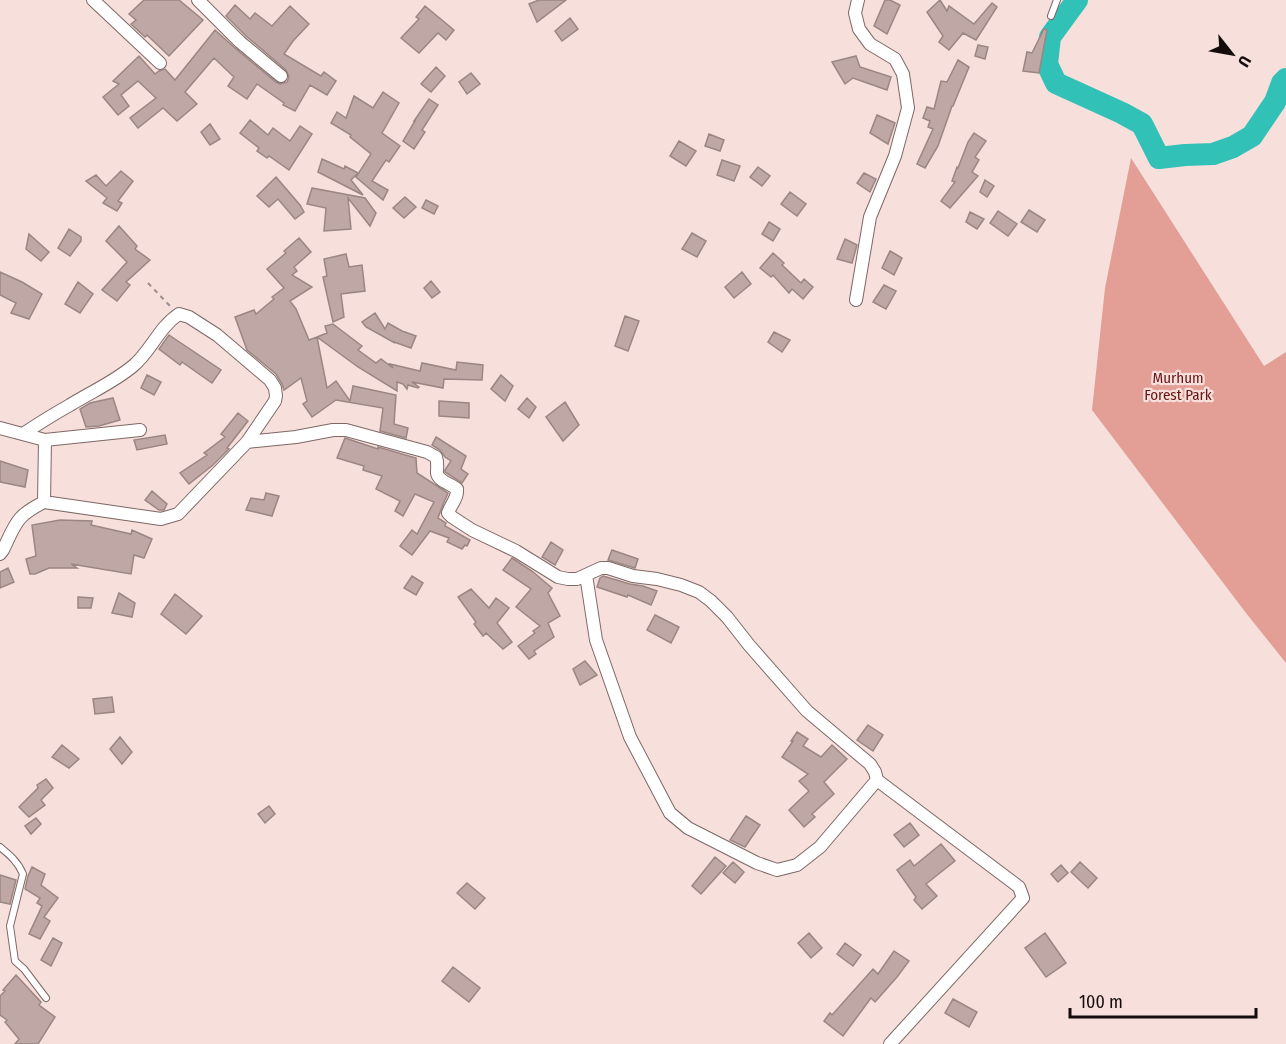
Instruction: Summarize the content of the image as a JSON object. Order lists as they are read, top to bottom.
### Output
{
  "parks": ["Murhum Forest Park"],
  "scale_bar": "100 m",
  "north": "bottom right"
}
